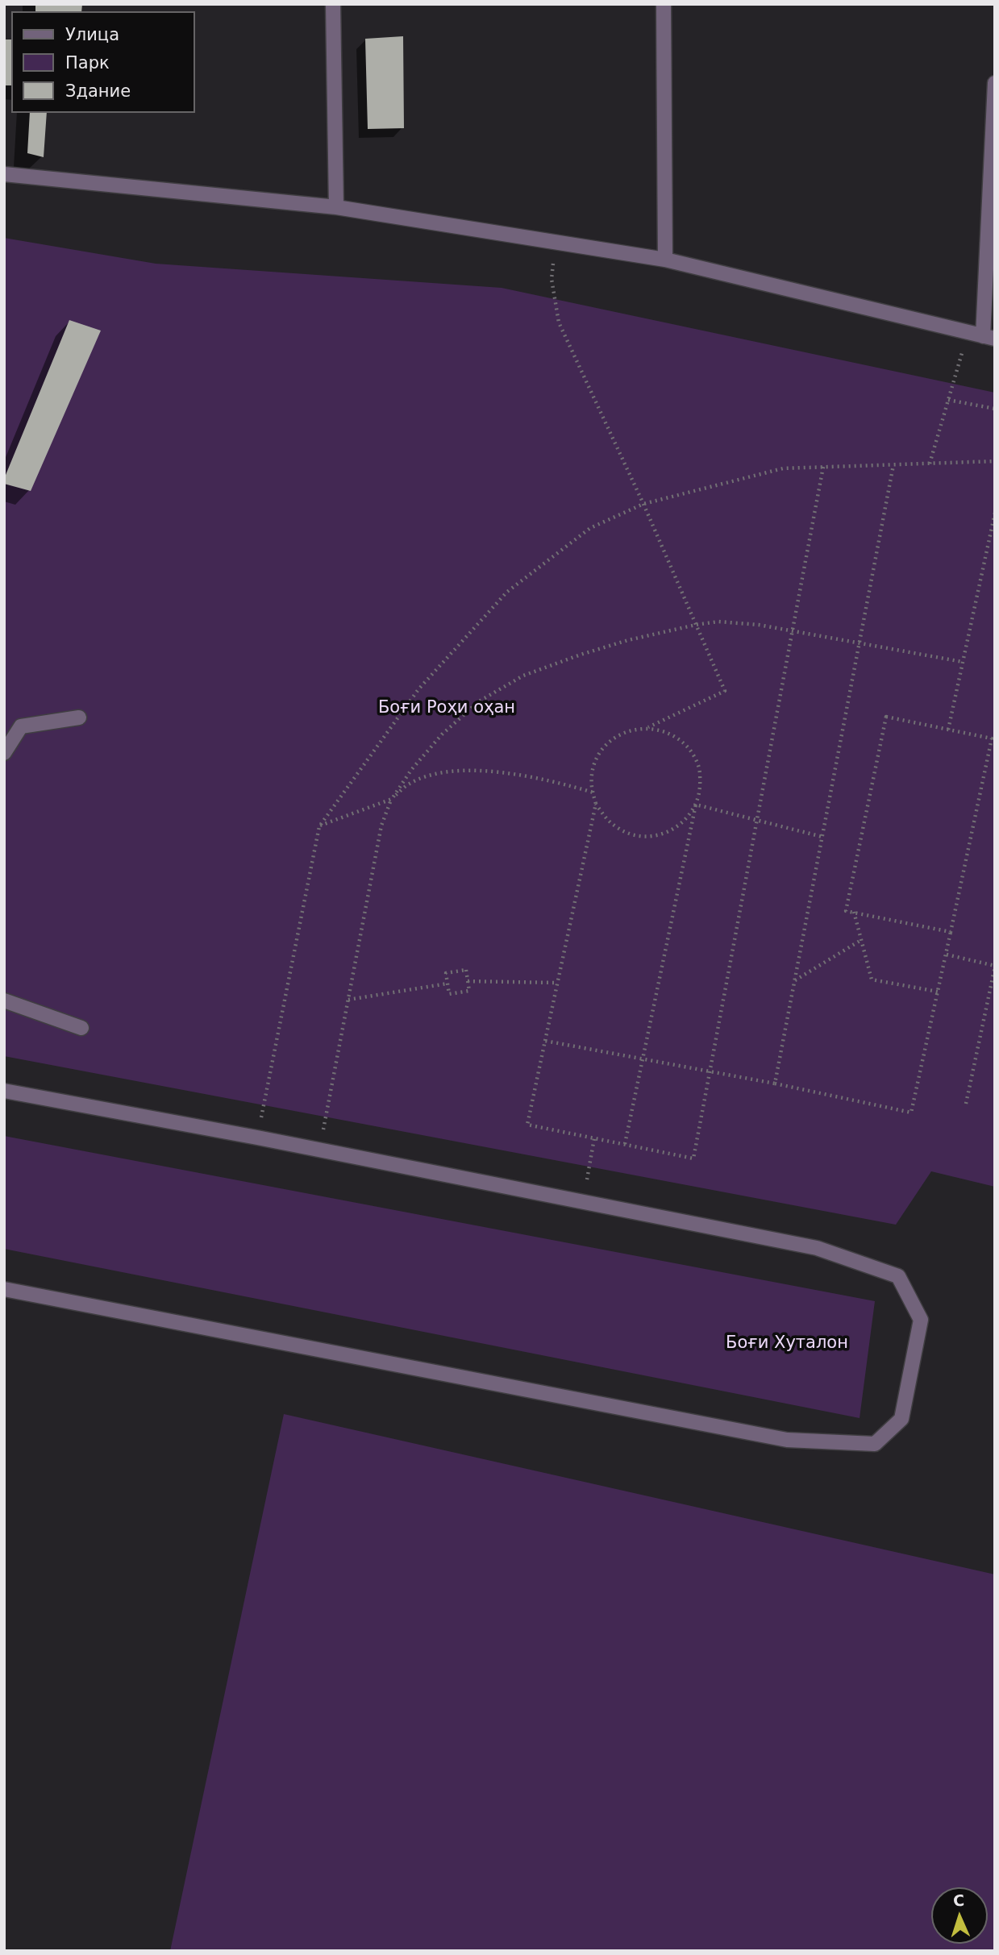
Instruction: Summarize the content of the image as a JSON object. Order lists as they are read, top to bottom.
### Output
{
  "parks": ["Боғи Роҳи оҳан", "Боғи Хуталон"],
  "legend": ["Улица", "Парк", "Здание"],
  "north": "top"
}
